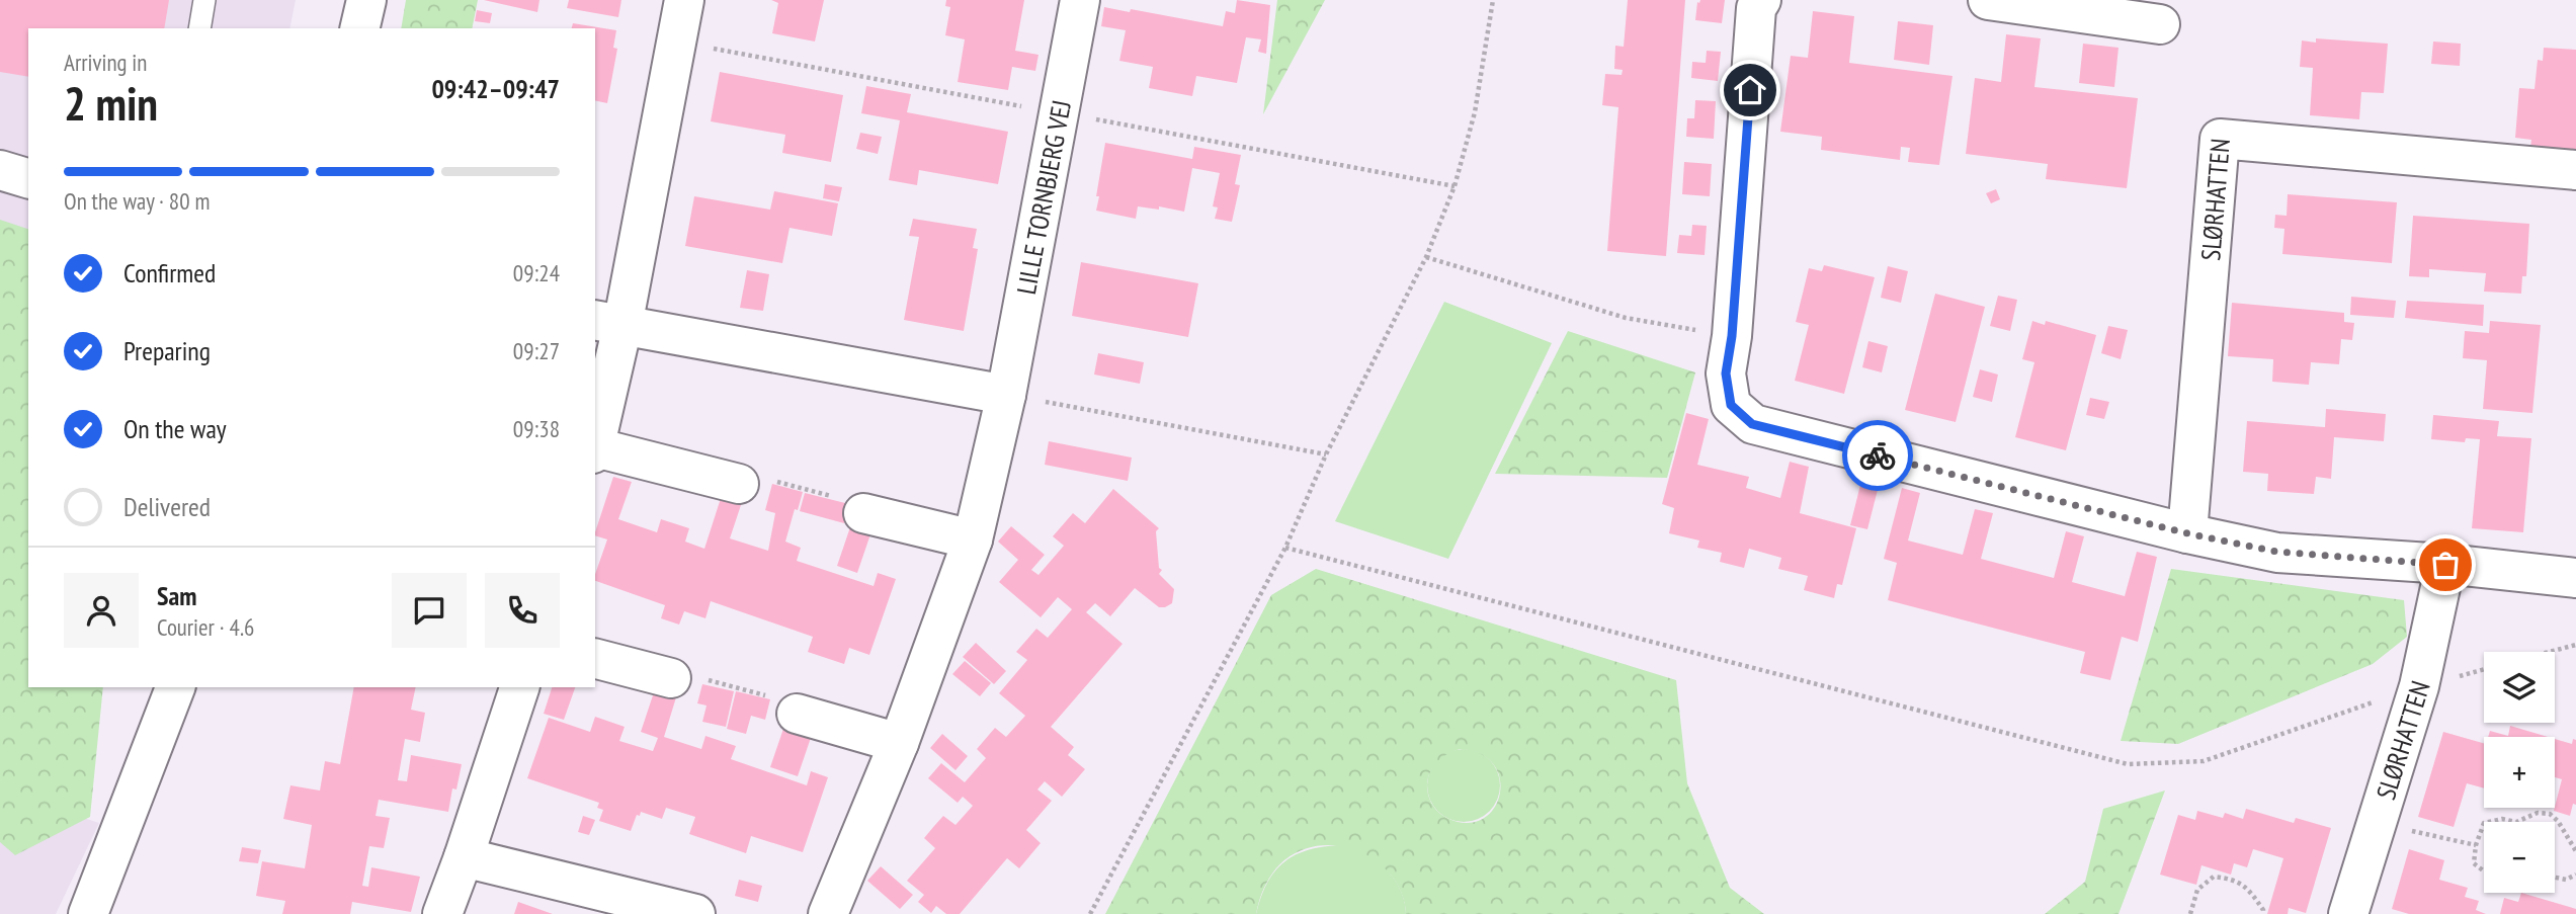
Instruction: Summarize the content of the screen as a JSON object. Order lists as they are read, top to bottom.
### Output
{
  "streets": {
    "street": ["LILLE TORNBJERG VEJ", "SLØRHATTEN"]
  },
  "page": {
    "heading": ["2 min", "Arriving in", "09:42–09:47"],
    "panel": ["Sam", "Courier · 4.6"],
    "bar": "On the way · 80 m",
    "list": [
      ["Confirmed", "09:24"],
      ["Preparing", "09:27"],
      ["On the way", "09:38"],
      "Delivered"
    ],
    "map_buttons": ["+", "−"]
  }
}
